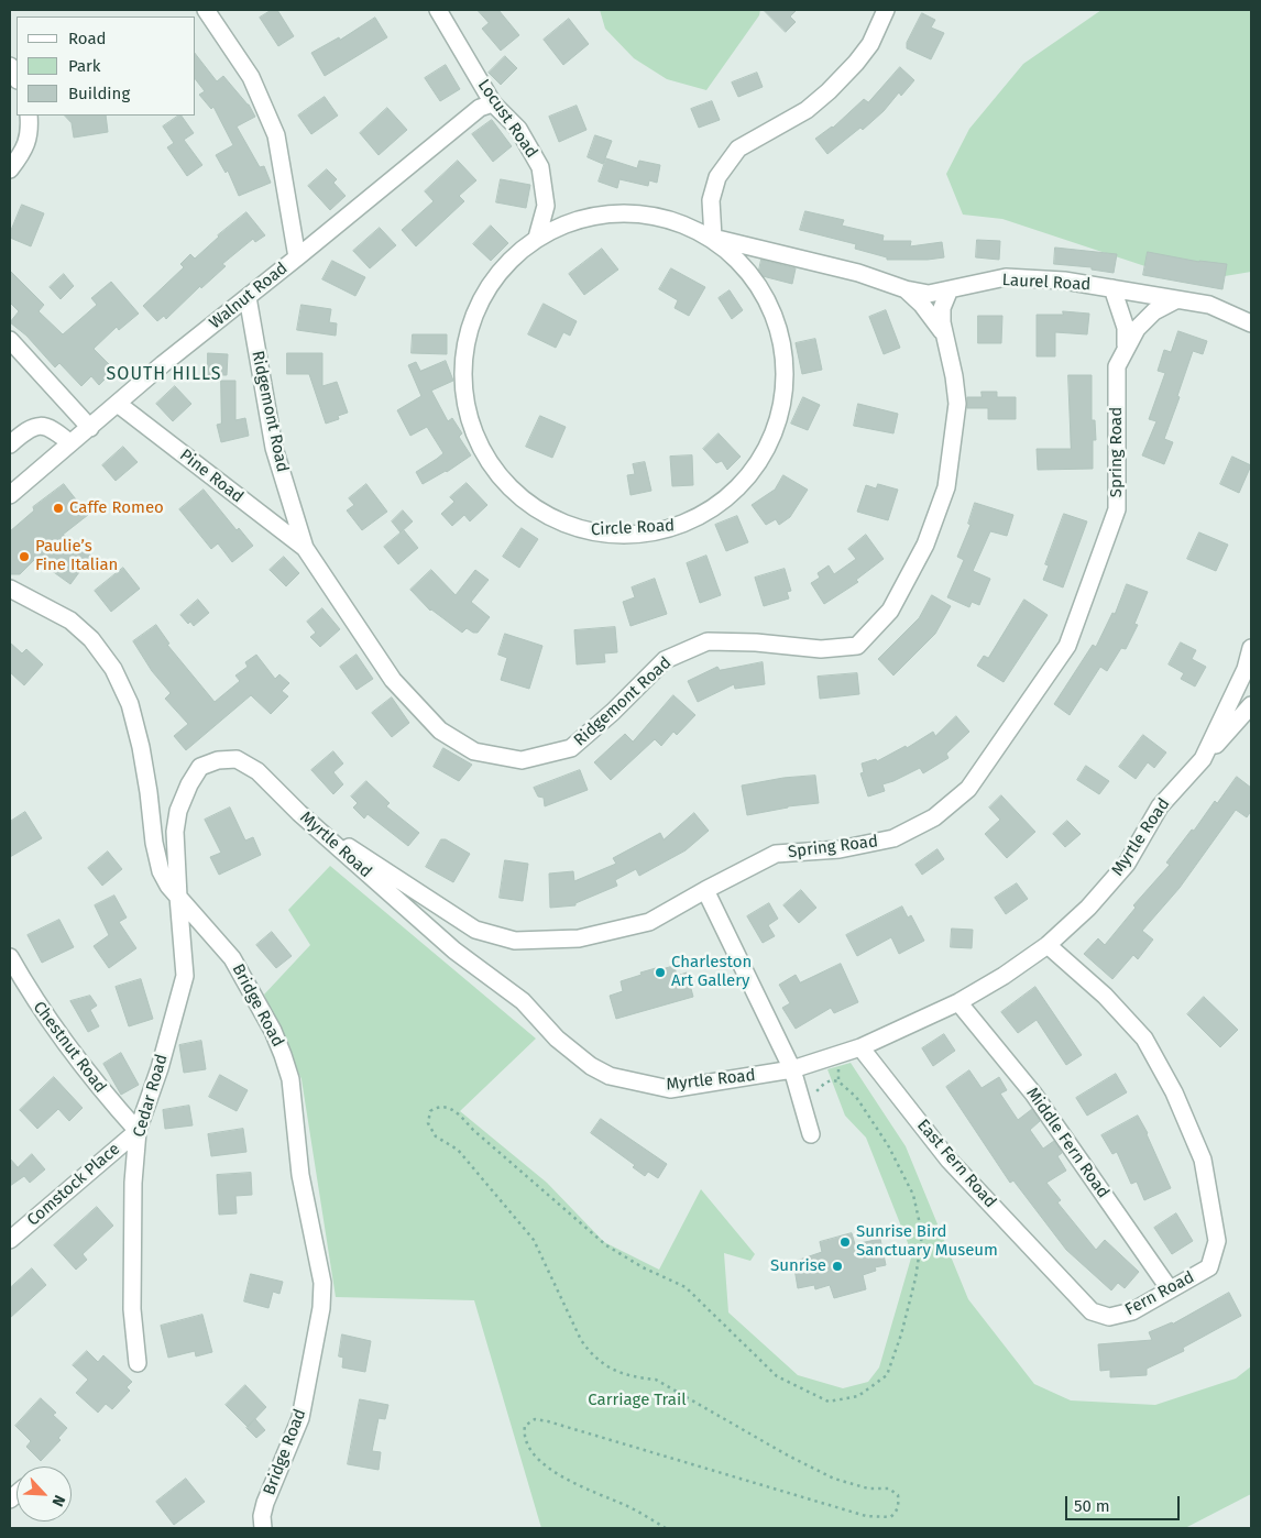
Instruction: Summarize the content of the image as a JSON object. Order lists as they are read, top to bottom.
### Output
{
  "streets": {
    "street": [
      "Locust Road",
      "Laurel Road",
      "Walnut Road",
      "Ridgemont Road",
      "Spring Road",
      "Pine Road",
      "Circle Road",
      "Myrtle Road",
      "Bridge Road",
      "Chestnut Road",
      "Cedar Road",
      "Middle Fern Road",
      "East Fern Road",
      "Comstock Place",
      "Fern Road"
    ]
  },
  "crossings": [
    ["Locust Road", "Walnut Road"],
    ["Locust Road", "Circle Road"],
    ["Laurel Road", "Ridgemont Road"],
    ["Laurel Road", "Spring Road"],
    ["Laurel Road", "Circle Road"],
    ["Walnut Road", "Ridgemont Road"],
    ["Walnut Road", "Pine Road"],
    ["Ridgemont Road", "Pine Road"],
    ["Spring Road", "Myrtle Road"],
    ["Myrtle Road", "Bridge Road"],
    ["Myrtle Road", "Cedar Road"],
    ["Myrtle Road", "Middle Fern Road"],
    ["Myrtle Road", "East Fern Road"],
    ["Myrtle Road", "Fern Road"],
    ["Bridge Road", "Cedar Road"],
    ["Chestnut Road", "Cedar Road"],
    ["Chestnut Road", "Comstock Place"],
    ["Cedar Road", "Comstock Place"],
    ["Middle Fern Road", "Fern Road"],
    ["East Fern Road", "Fern Road"]
  ],
  "districts": ["SOUTH HILLS"],
  "parks": ["Carriage Trail"],
  "places": [
    "Caffe Romeo",
    "Paulie’s Fine Italian",
    "Charleston Art Gallery",
    "Sunrise Bird Sanctuary Museum",
    "Sunrise"
  ],
  "legend": ["Road", "Park", "Building"],
  "scale_bar": "50 m",
  "north": "bottom right"
}
